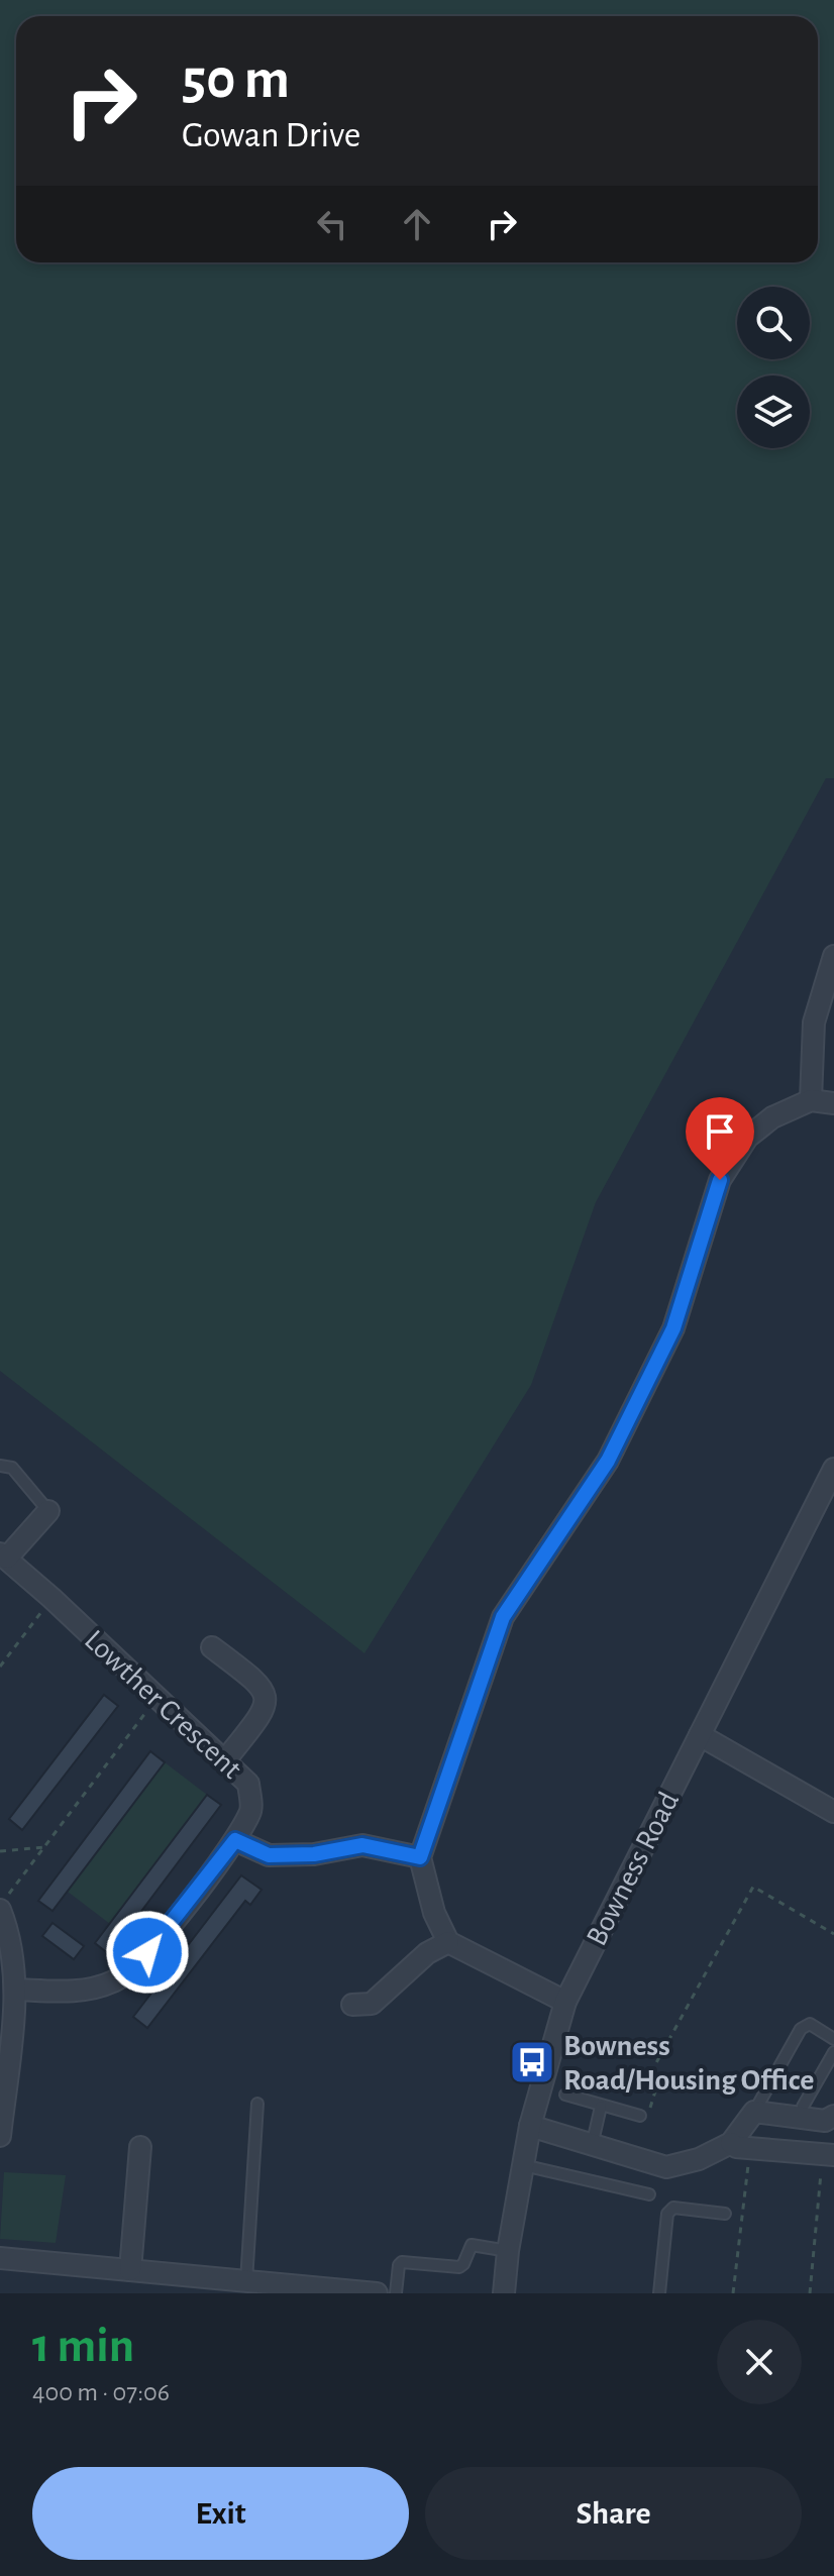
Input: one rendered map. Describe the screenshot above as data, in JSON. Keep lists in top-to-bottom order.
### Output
{
  "streets": {
    "street": ["Lowther Crescent", "Bowness Road"]
  },
  "places": {
    "bus stop": ["Bowness Road/Housing Office"]
  },
  "page": {
    "turn": ["50 m", "Gowan Drive"],
    "heading": ["1 min", "400 m · 07:06"],
    "buttons": ["Exit", "Share"]
  }
}
